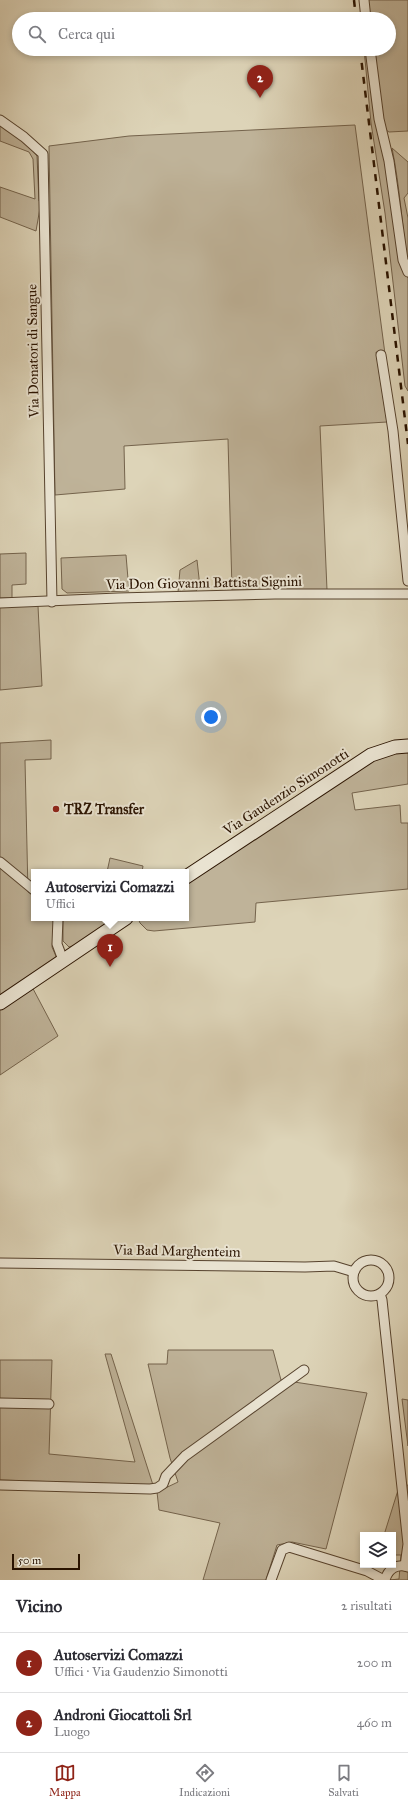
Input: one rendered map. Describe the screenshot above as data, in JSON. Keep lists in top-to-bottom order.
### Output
{
  "streets": {
    "street": [
      "Via Donatori di Sangue",
      "Via Don Giovanni Battista Signini",
      "Via Gaudenzio Simonotti",
      "Via Bad Marghenteim"
    ]
  },
  "crossings": [
    ["Via Donatori di Sangue", "Via Don Giovanni Battista Signini"]
  ],
  "places": ["TRZ Transfer"],
  "scale_bar": "50 m",
  "page": {
    "search": "Cerca qui",
    "pins": ["2", "1"],
    "popup": ["Autoservizi Comazzi", "Uffici"],
    "scale": "50 m",
    "heading": ["Vicino", "2 risultati"],
    "list": [
      {
        "mark": "1",
        "name": "Autoservizi Comazzi",
        "note": "Uffici · Via Gaudenzio Simonotti",
        "value": "200 m"
      },
      {
        "mark": "2",
        "name": "Androni Giocattoli Srl",
        "note": "Luogo",
        "value": "460 m"
      }
    ],
    "nav": ["Mappa", "Indicazioni", "Salvati"]
  }
}
